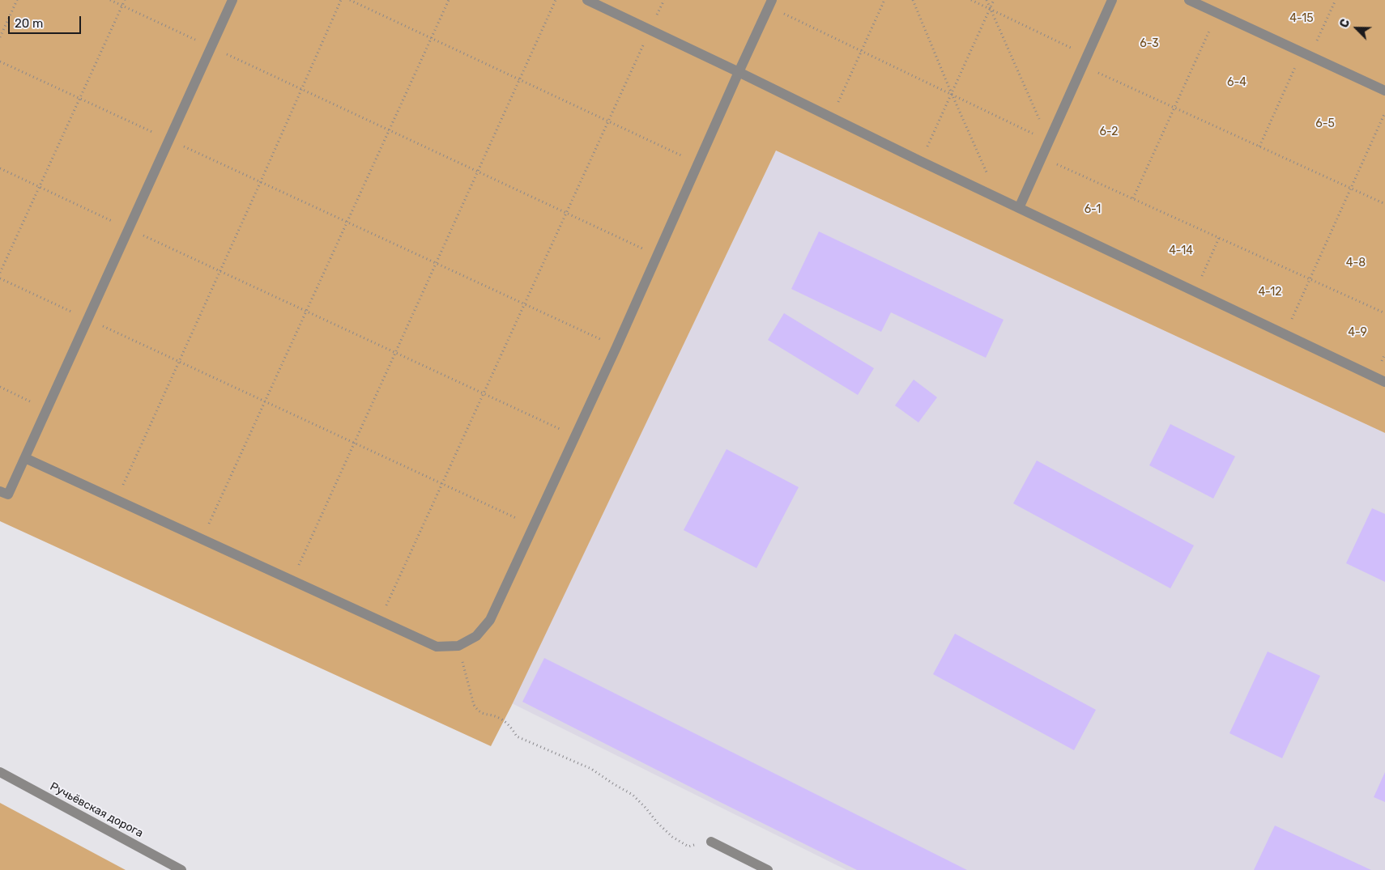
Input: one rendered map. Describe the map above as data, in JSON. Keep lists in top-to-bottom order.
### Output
{
  "streets": {
    "street": ["Ручьёвская дорога"]
  },
  "parks": [
    "4-15",
    "6-3",
    "6-4",
    "6-5",
    "6-2",
    "6-1",
    "4-14",
    "4-8",
    "4-12",
    "4-9"
  ],
  "scale_bar": "20 m",
  "north": "top left"
}
